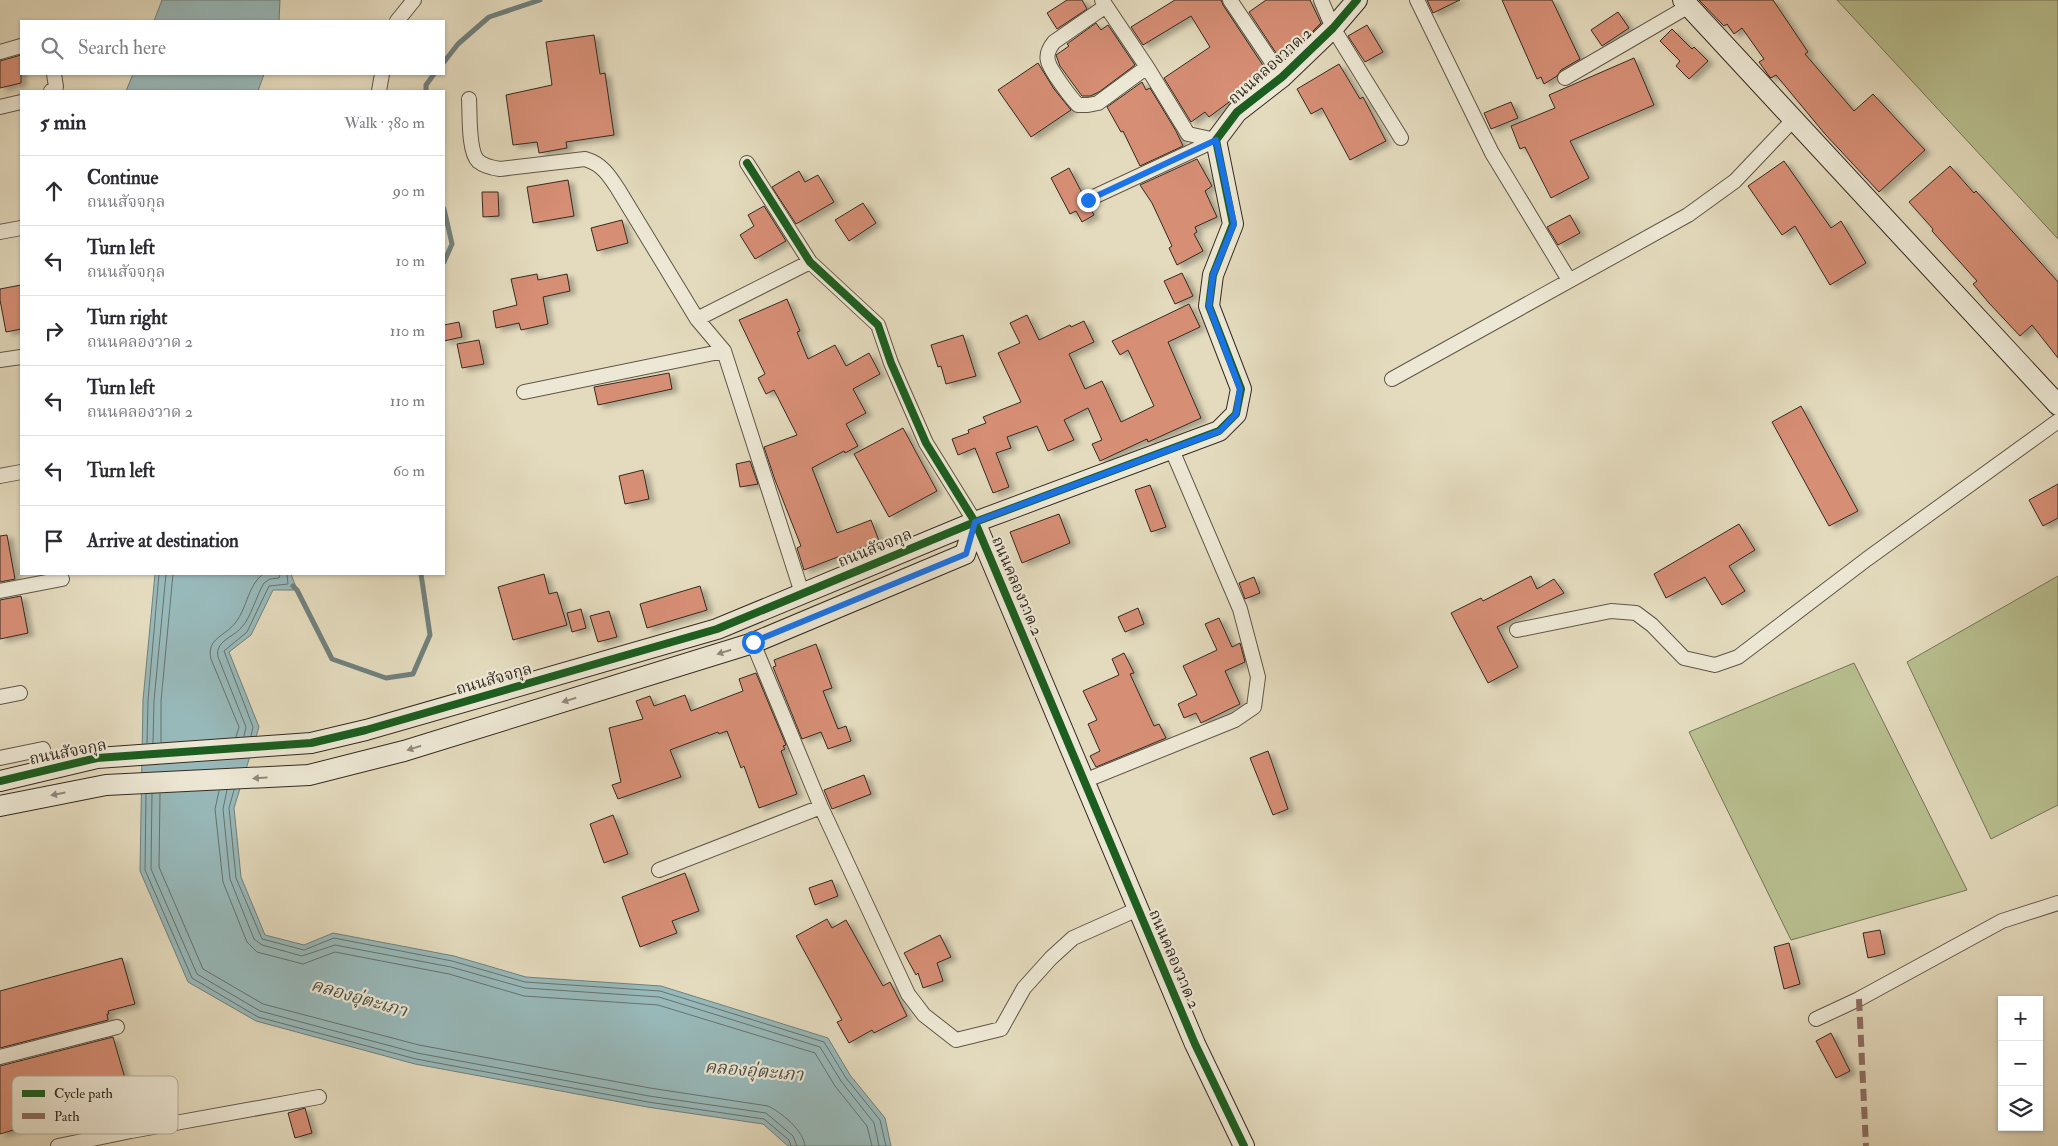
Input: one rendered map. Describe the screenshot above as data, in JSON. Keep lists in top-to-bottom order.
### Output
{
  "streets": {
    "street": ["ถนนคลองวาด 2", "ถนนสัจจกุล"]
  },
  "crossings": [
    ["ถนนคลองวาด 2", "ถนนสัจจกุล"]
  ],
  "water": ["คลองอุ่ตะเภา"],
  "legend": ["Cycle path", "Path"],
  "page": {
    "search": "Search here",
    "heading": ["5 min", "Walk · 380 m"],
    "list": [
      ["Continue", "ถนนสัจจกุล", "90 m"],
      ["Turn left", "ถนนสัจจกุล", "10 m"],
      ["Turn right", "ถนนคลองวาด 2", "110 m"],
      ["Turn left", "ถนนคลองวาด 2", "110 m"],
      ["Turn left", "60 m"],
      "Arrive at destination"
    ],
    "map_buttons": ["+", "−"]
  }
}
